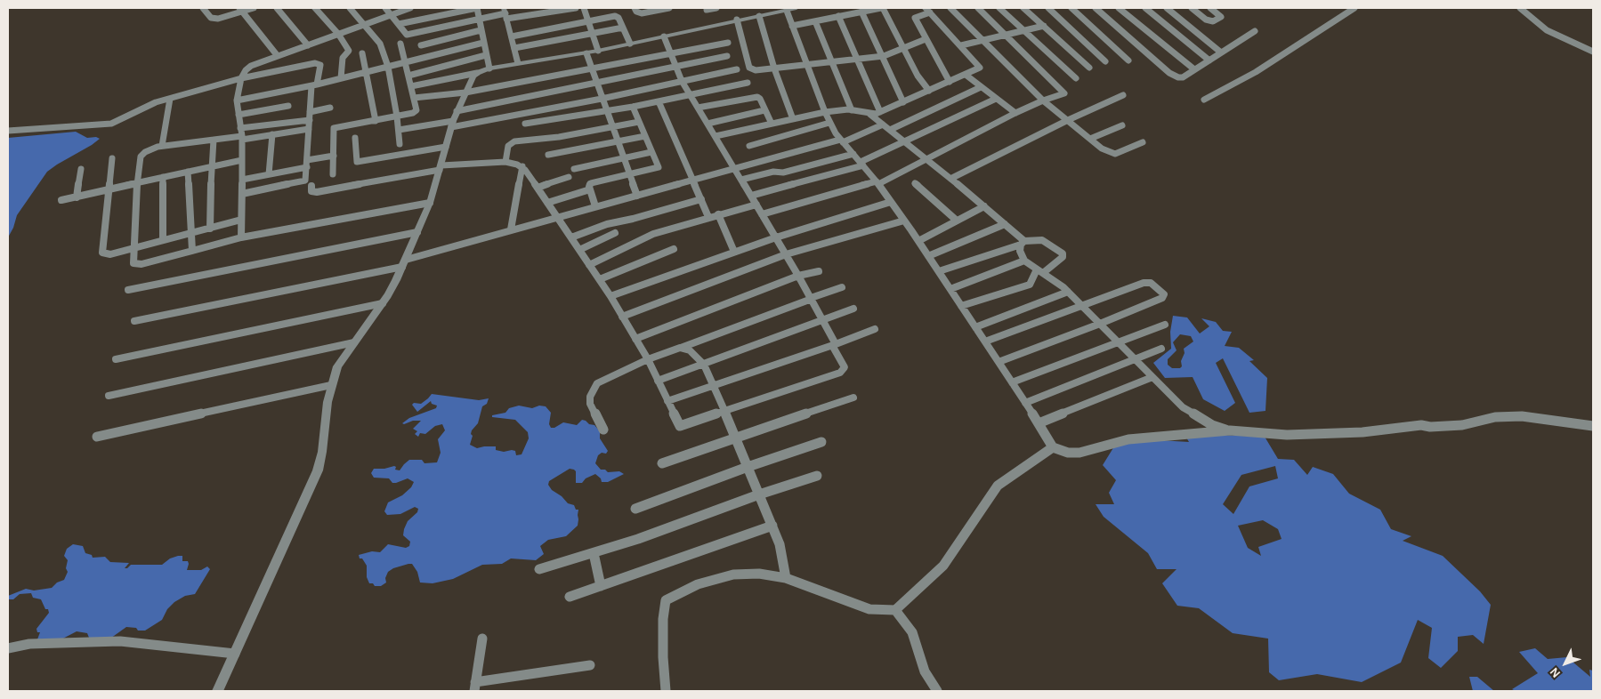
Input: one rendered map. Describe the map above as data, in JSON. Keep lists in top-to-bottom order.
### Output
{
  "north": "bottom left"
}
